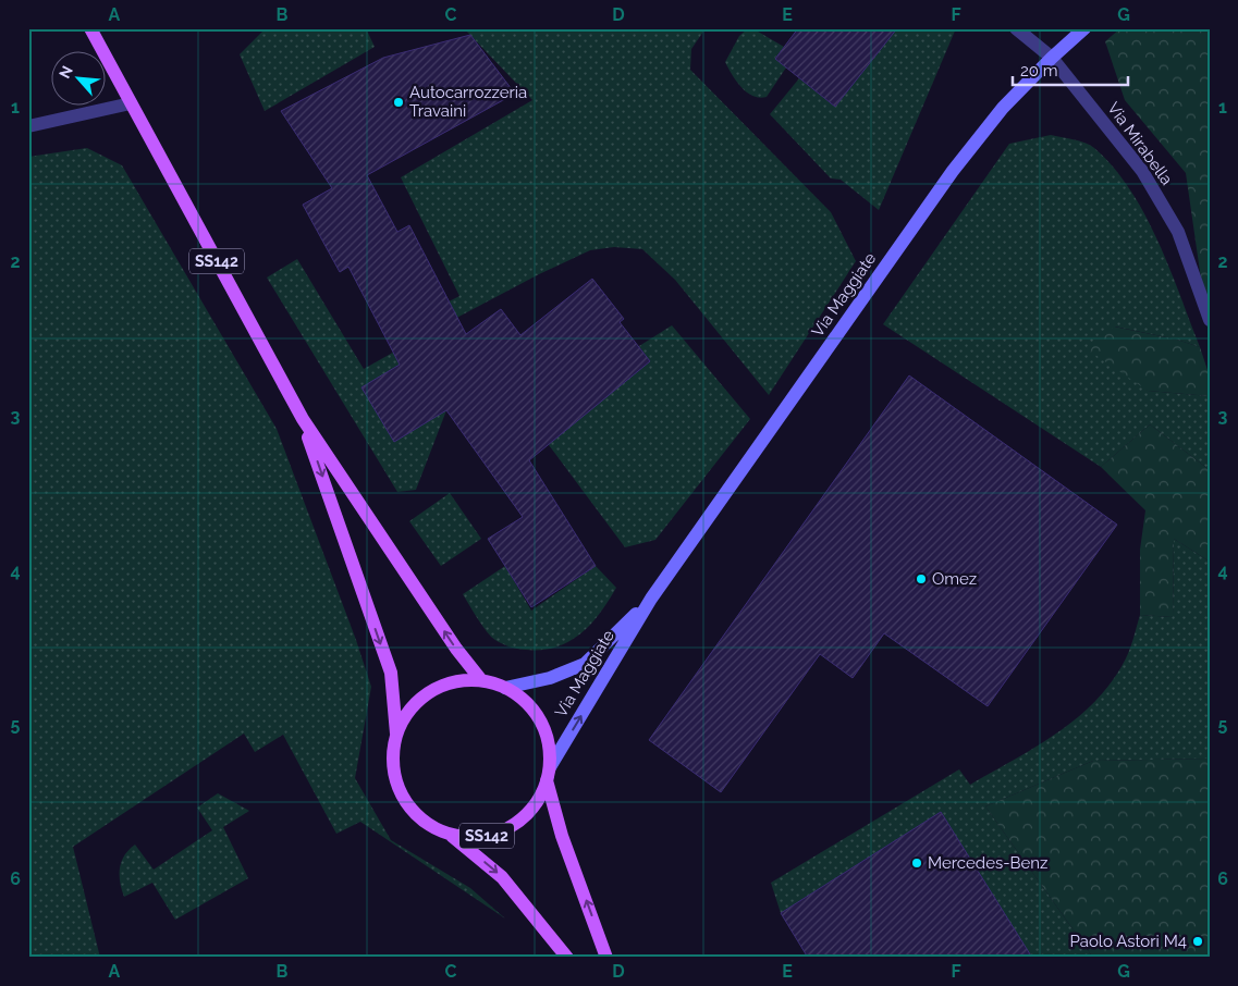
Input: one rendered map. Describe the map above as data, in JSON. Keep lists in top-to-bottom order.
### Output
{
  "streets": {
    "main road": ["SS142"],
    "street": ["Via Mirabella", "Via Maggiate"]
  },
  "crossings": [
    ["Via Mirabella", "Via Maggiate"],
    ["SS142", "Via Maggiate"]
  ],
  "places": [
    "Autocarrozzeria Travaini",
    "Omez",
    "Mercedes-Benz",
    "Paolo Astori M4"
  ],
  "scale_bar": "20 m",
  "north": "top left",
  "grid": {
    "columns": [
      "A",
      "B",
      "C",
      "D",
      "E",
      "F",
      "G"
    ],
    "rows": [
      "1",
      "2",
      "3",
      "4",
      "5",
      "6"
    ]
  }
}
